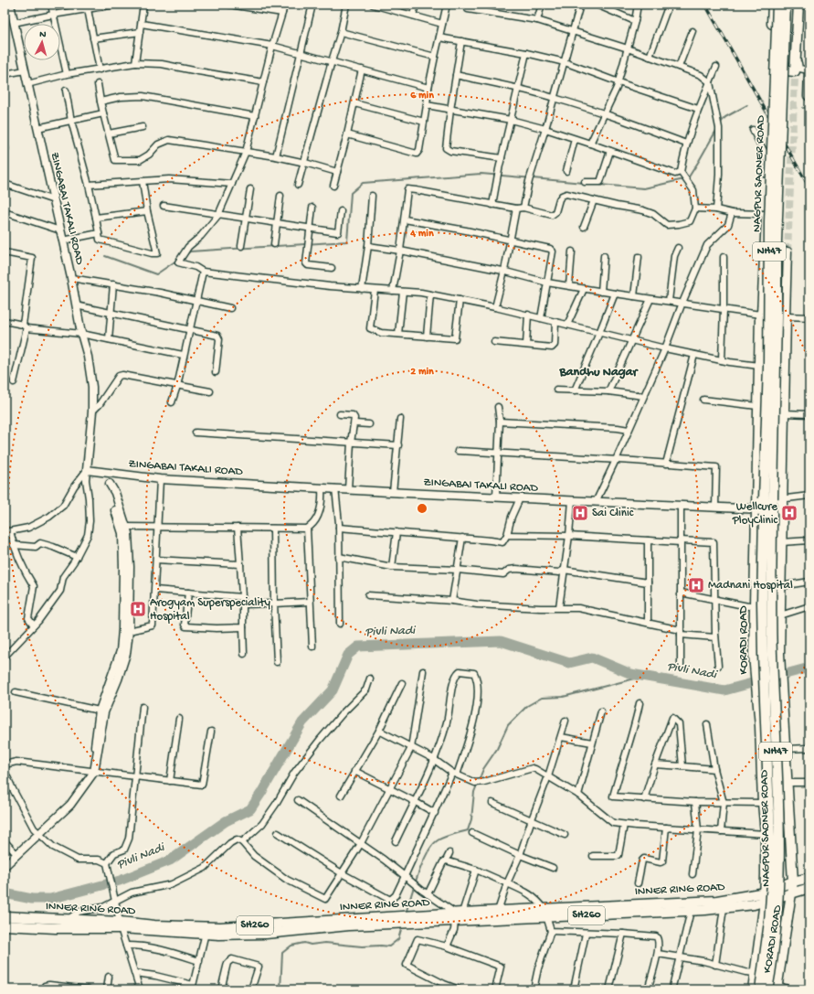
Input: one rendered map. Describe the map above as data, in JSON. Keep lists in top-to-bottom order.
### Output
{
  "streets": {
    "main road": [
      "NAGPUR SAONER ROAD",
      "NH47",
      "KORADI ROAD",
      "INNER RING ROAD",
      "SH260"
    ],
    "street": ["ZINGABAI TAKALI ROAD"]
  },
  "crossings": [
    ["NAGPUR SAONER ROAD", "ZINGABAI TAKALI ROAD"],
    ["NAGPUR SAONER ROAD", "KORADI ROAD"],
    ["ZINGABAI TAKALI ROAD", "KORADI ROAD"],
    ["KORADI ROAD", "INNER RING ROAD"],
    ["KORADI ROAD", "SH260"],
    ["INNER RING ROAD", "SH260"]
  ],
  "districts": ["Bandhu Nagar"],
  "water": ["Pivli Nadi"],
  "places": {
    "hospital": [
      "Sai Clinic",
      "Wellcure PloyClinic",
      "Madnani Hospital",
      "Arogyam Superspeciality Hospital"
    ]
  },
  "north": "top",
  "rings": ["6 min", "4 min", "2 min"]
}
